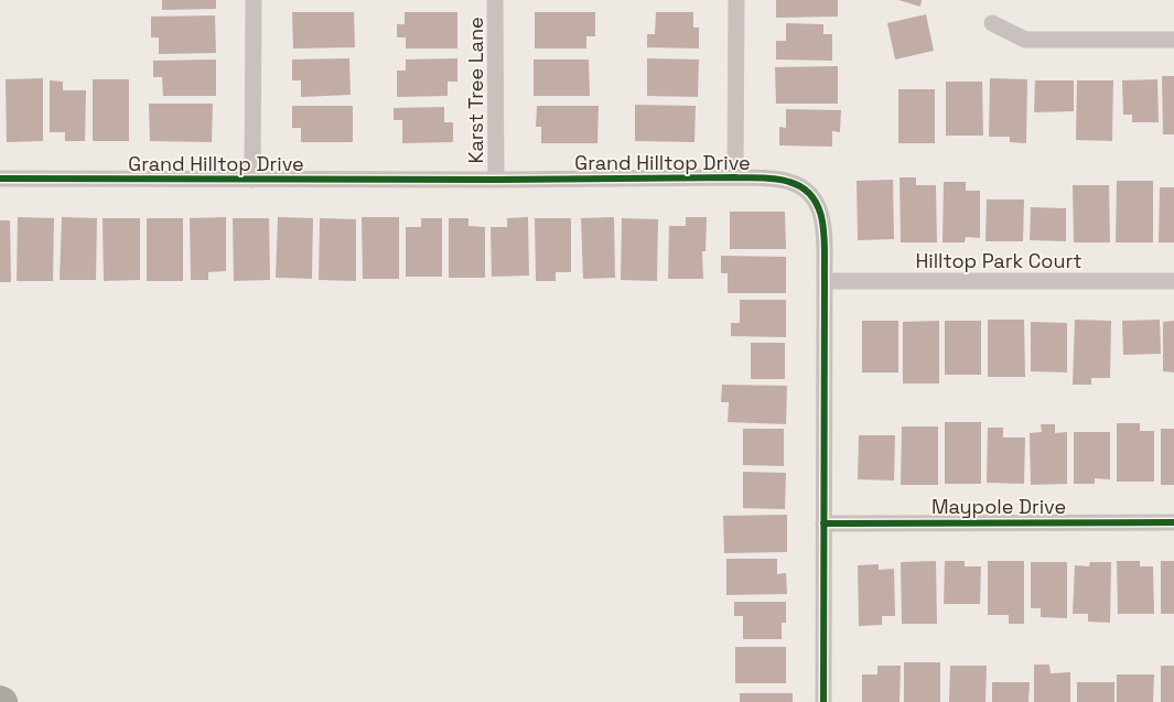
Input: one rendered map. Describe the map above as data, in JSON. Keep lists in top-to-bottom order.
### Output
{
  "streets": {
    "street": [
      "Karst Tree Lane",
      "Grand Hilltop Drive",
      "Hilltop Park Court",
      "Maypole Drive"
    ]
  },
  "crossings": [
    ["Karst Tree Lane", "Grand Hilltop Drive"],
    ["Grand Hilltop Drive", "Hilltop Park Court"],
    ["Grand Hilltop Drive", "Maypole Drive"]
  ]
}
